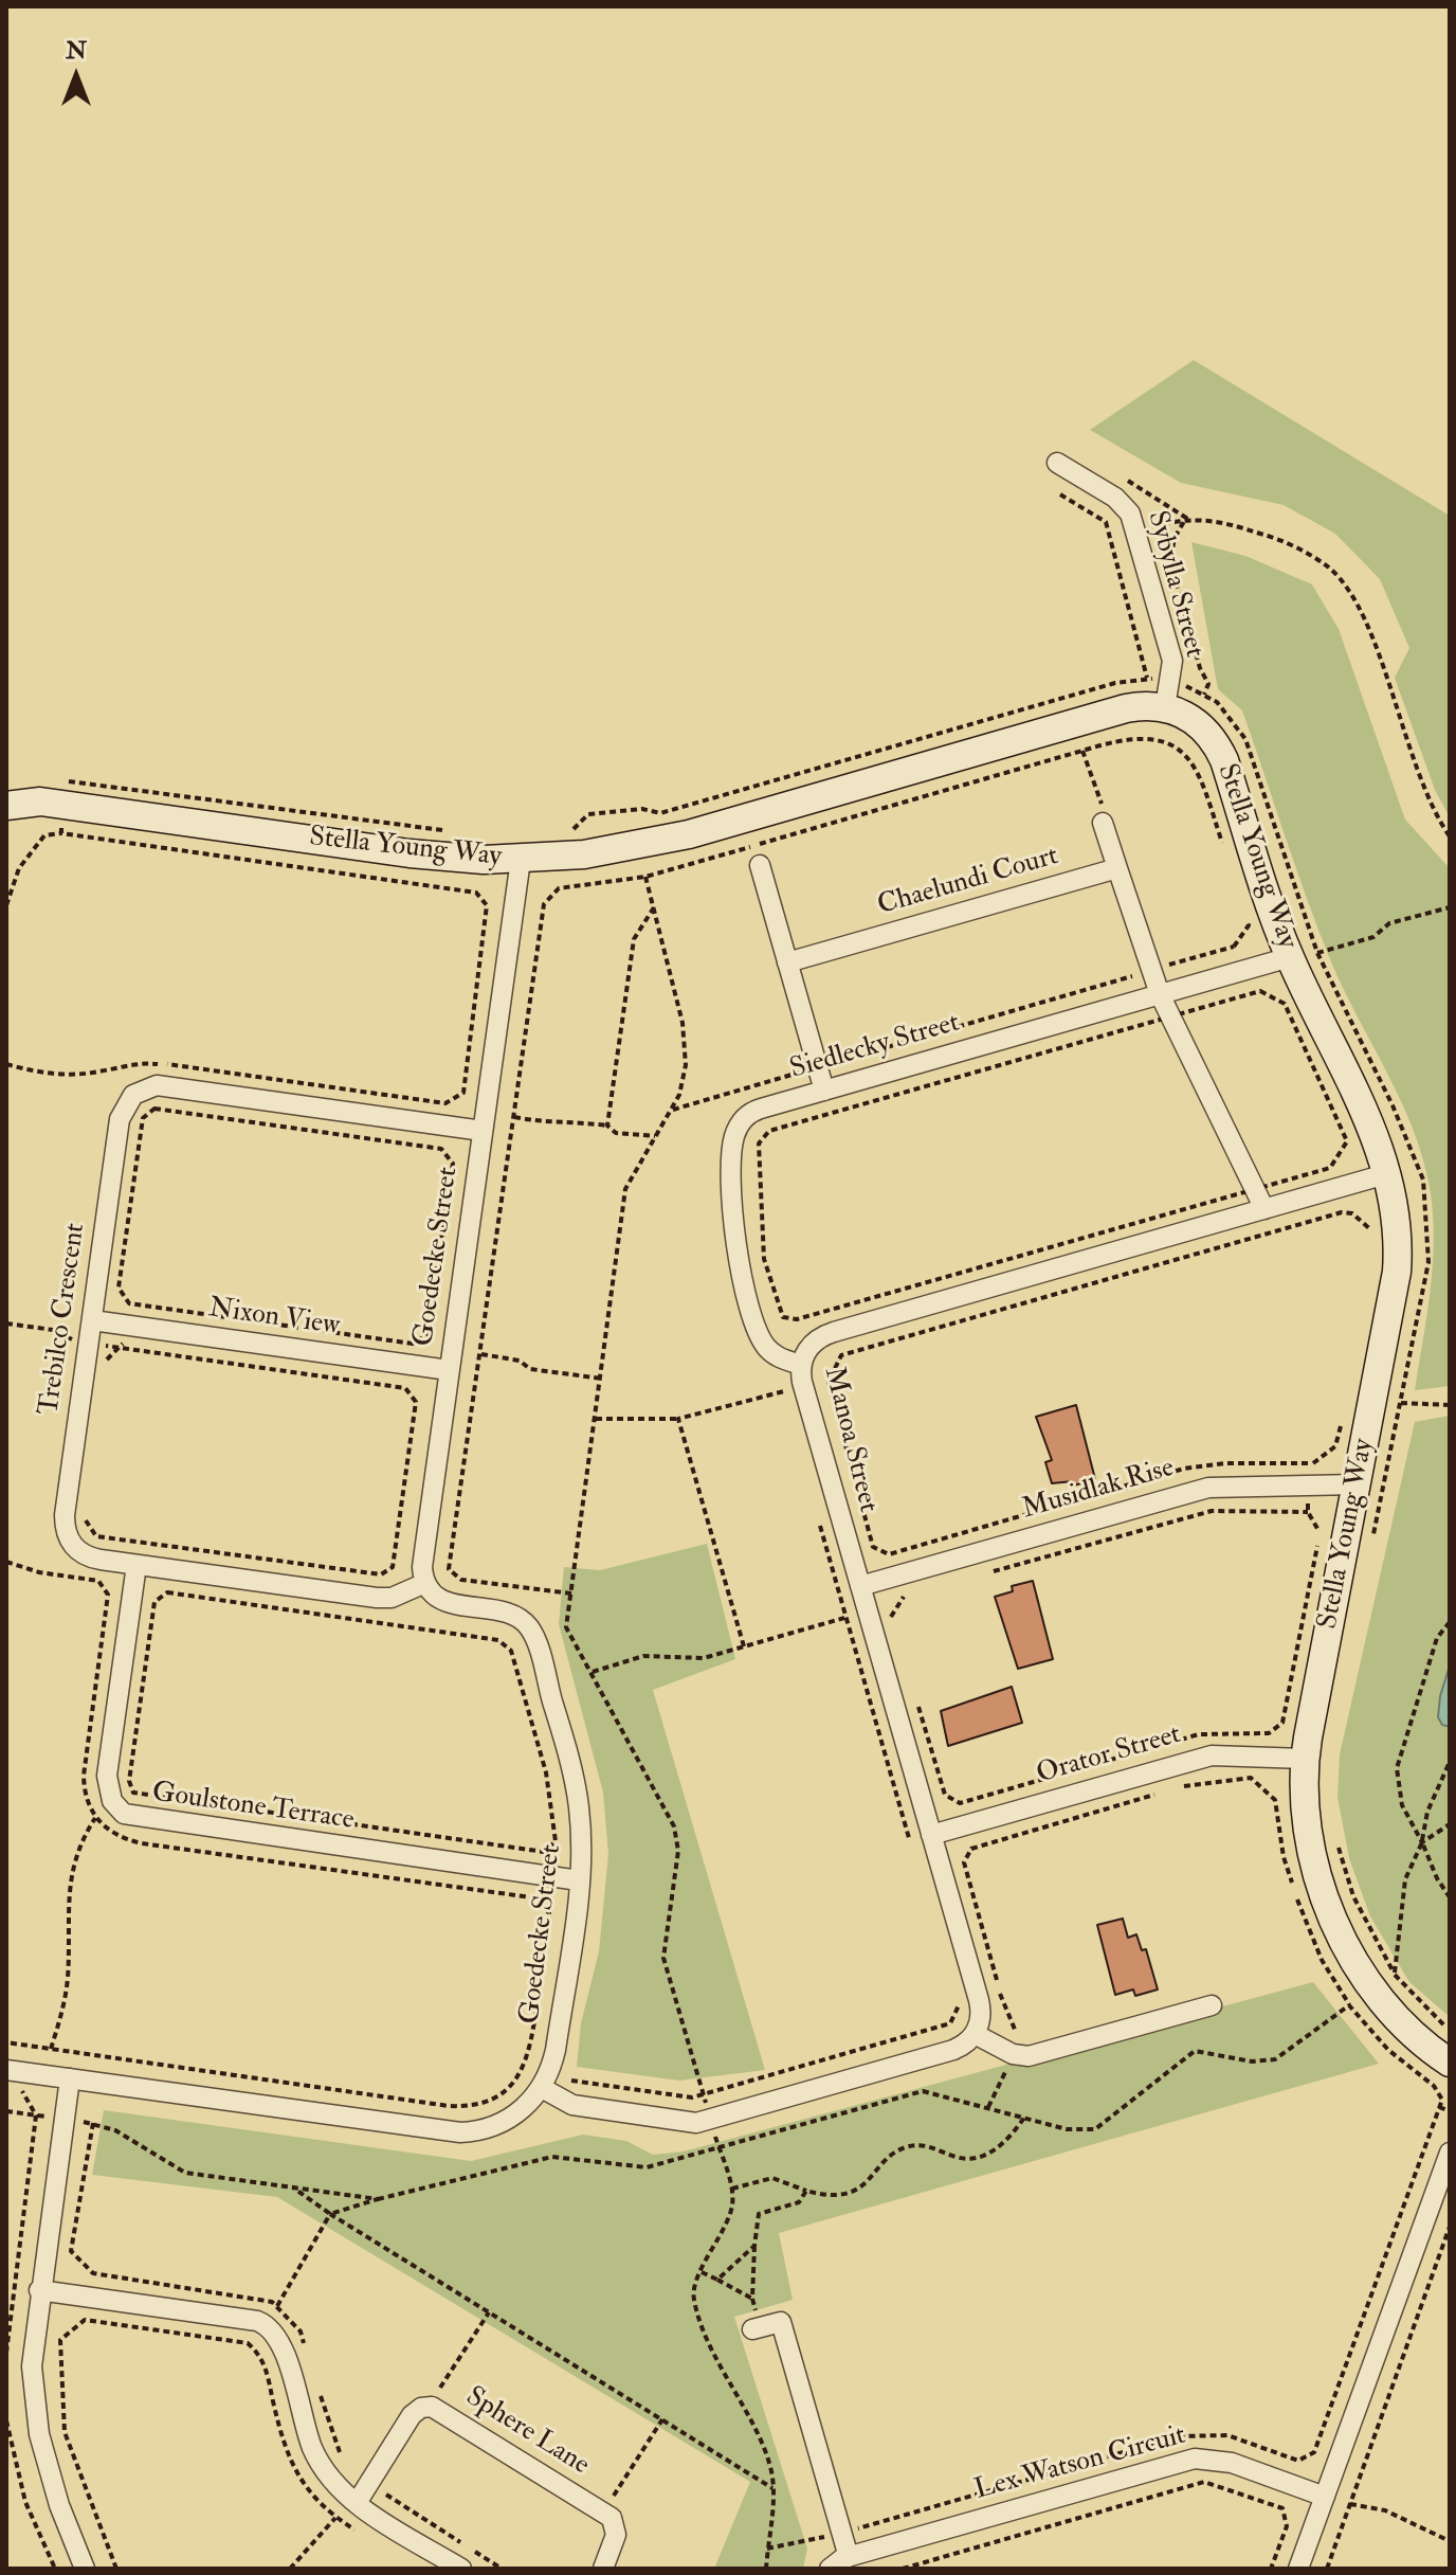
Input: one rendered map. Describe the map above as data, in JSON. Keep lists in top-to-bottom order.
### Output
{
  "streets": {
    "street": [
      "Sybylla Street",
      "Stella Young Way",
      "Chaelundi Court",
      "Siedlecky Street",
      "Goedecke Street",
      "Nixon View",
      "Trebilco Crescent",
      "Manoa Street",
      "Musidlak Rise",
      "Orator Street",
      "Goulstone Terrace",
      "Sphere Lane",
      "Lex Watson Circuit"
    ]
  },
  "crossings": [
    ["Sybylla Street", "Stella Young Way"],
    ["Stella Young Way", "Siedlecky Street"],
    ["Stella Young Way", "Goedecke Street"],
    ["Stella Young Way", "Manoa Street"],
    ["Stella Young Way", "Musidlak Rise"],
    ["Stella Young Way", "Orator Street"],
    ["Siedlecky Street", "Manoa Street"],
    ["Goedecke Street", "Nixon View"],
    ["Goedecke Street", "Trebilco Crescent"],
    ["Goedecke Street", "Goulstone Terrace"],
    ["Nixon View", "Trebilco Crescent"],
    ["Trebilco Crescent", "Goulstone Terrace"],
    ["Manoa Street", "Musidlak Rise"],
    ["Manoa Street", "Orator Street"]
  ],
  "north": "top"
}
